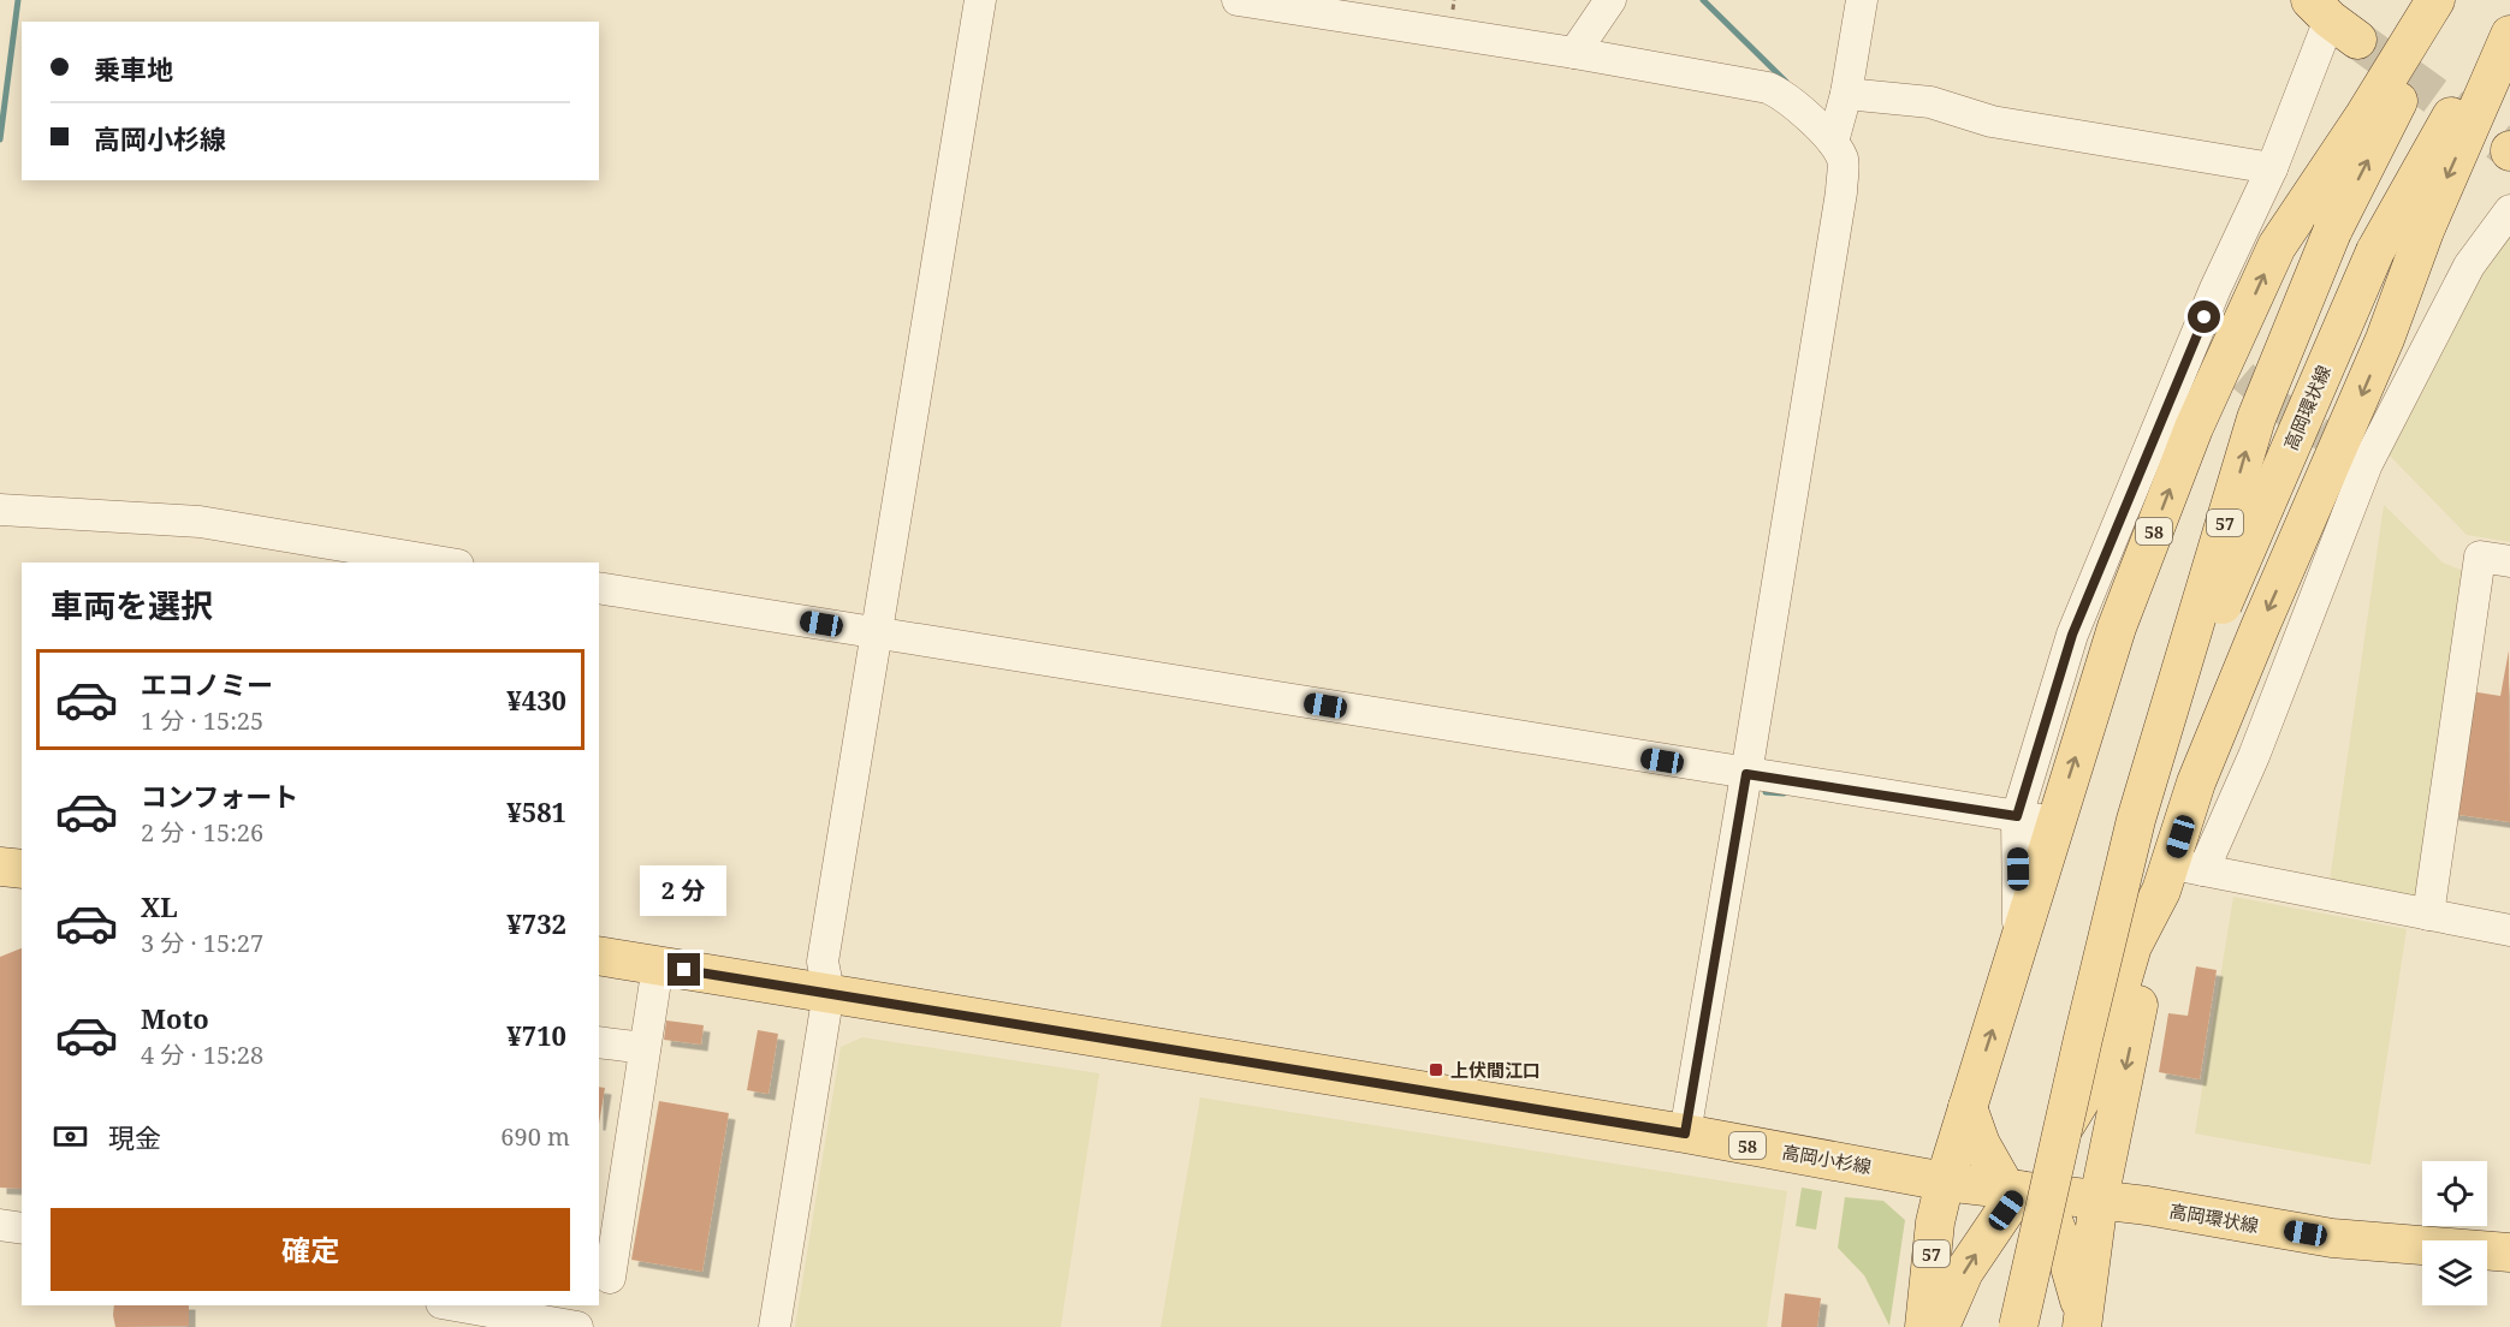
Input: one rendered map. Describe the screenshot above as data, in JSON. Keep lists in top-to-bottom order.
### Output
{
  "streets": {
    "main road": [
      "高岡環状線",
      "57",
      "58",
      "高岡小杉線"
    ]
  },
  "crossings": [
    ["高岡環状線", "57"],
    ["高岡環状線", "58"],
    ["高岡環状線", "高岡小杉線"],
    ["57", "58"],
    ["57", "高岡小杉線"],
    ["58", "高岡小杉線"]
  ],
  "places": {
    "transit": ["上伏間江口"]
  },
  "page": {
    "banner": ["乗車地", "高岡小杉線"],
    "heading": "車両を選択",
    "list": [
      {
        "name": "エコノミー",
        "note": "1 分 · 15:25",
        "value": "¥430"
      },
      {
        "name": "コンフォート",
        "note": "2 分 · 15:26",
        "value": "¥581"
      },
      {
        "name": "XL",
        "note": "3 分 · 15:27",
        "value": "¥732"
      },
      {
        "name": "Moto",
        "note": "4 分 · 15:28",
        "value": "¥710"
      }
    ],
    "bubble": "2 分",
    "pay": ["現金", "690 m"],
    "buttons": "確定"
  }
}
